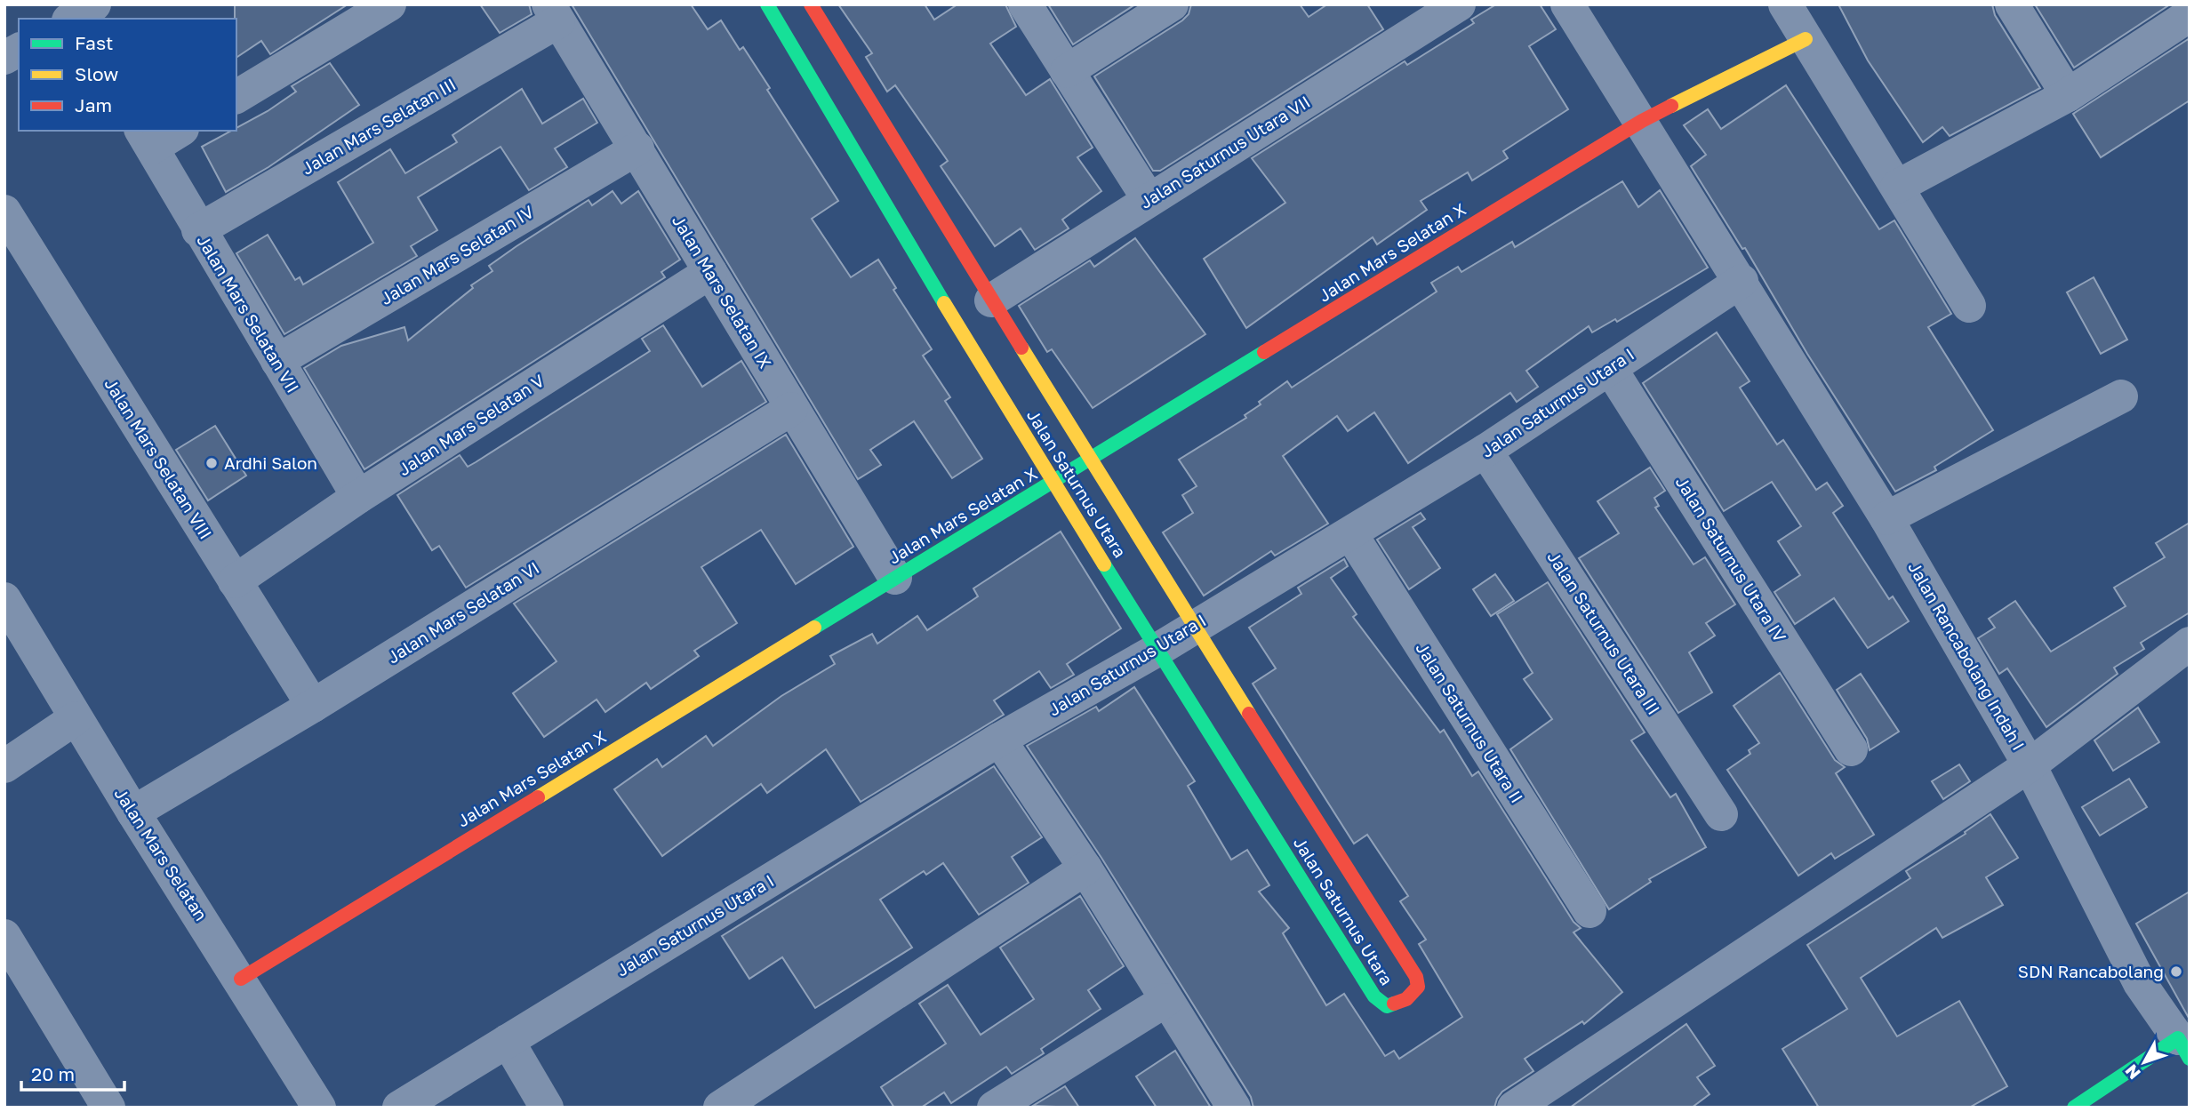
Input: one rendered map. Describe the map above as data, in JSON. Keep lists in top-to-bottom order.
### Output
{
  "streets": {
    "street": [
      "Jalan Mars Selatan III",
      "Jalan Saturnus Utara VII",
      "Jalan Mars Selatan X",
      "Jalan Mars Selatan IV",
      "Jalan Mars Selatan IX",
      "Jalan Mars Selatan VII",
      "Jalan Saturnus Utara I",
      "Jalan Mars Selatan V",
      "Jalan Mars Selatan VIII",
      "Jalan Saturnus Utara",
      "Jalan Saturnus Utara IV",
      "Jalan Mars Selatan VI",
      "Jalan Saturnus Utara III",
      "Jalan Rancabolang Indah I",
      "Jalan Saturnus Utara II",
      "Jalan Mars Selatan"
    ]
  },
  "crossings": [
    ["Jalan Mars Selatan III", "Jalan Mars Selatan IX"],
    ["Jalan Mars Selatan III", "Jalan Mars Selatan VII"],
    ["Jalan Saturnus Utara VII", "Jalan Saturnus Utara"],
    ["Jalan Mars Selatan X", "Jalan Mars Selatan IX"],
    ["Jalan Mars Selatan X", "Jalan Saturnus Utara"],
    ["Jalan Mars Selatan X", "Jalan Rancabolang Indah I"],
    ["Jalan Mars Selatan X", "Jalan Mars Selatan"],
    ["Jalan Mars Selatan IV", "Jalan Mars Selatan IX"],
    ["Jalan Mars Selatan IV", "Jalan Mars Selatan VII"],
    ["Jalan Mars Selatan IX", "Jalan Mars Selatan V"],
    ["Jalan Mars Selatan IX", "Jalan Mars Selatan VI"],
    ["Jalan Mars Selatan VII", "Jalan Mars Selatan V"],
    ["Jalan Saturnus Utara I", "Jalan Saturnus Utara"],
    ["Jalan Saturnus Utara I", "Jalan Saturnus Utara IV"],
    ["Jalan Saturnus Utara I", "Jalan Saturnus Utara III"],
    ["Jalan Saturnus Utara I", "Jalan Rancabolang Indah I"],
    ["Jalan Saturnus Utara I", "Jalan Saturnus Utara II"],
    ["Jalan Mars Selatan V", "Jalan Mars Selatan VIII"],
    ["Jalan Mars Selatan VIII", "Jalan Mars Selatan VI"],
    ["Jalan Mars Selatan VI", "Jalan Mars Selatan"]
  ],
  "places": ["Ardhi Salon", "SDN Rancabolang"],
  "legend": ["Fast", "Slow", "Jam"],
  "scale_bar": "20 m",
  "north": "bottom left"
}
